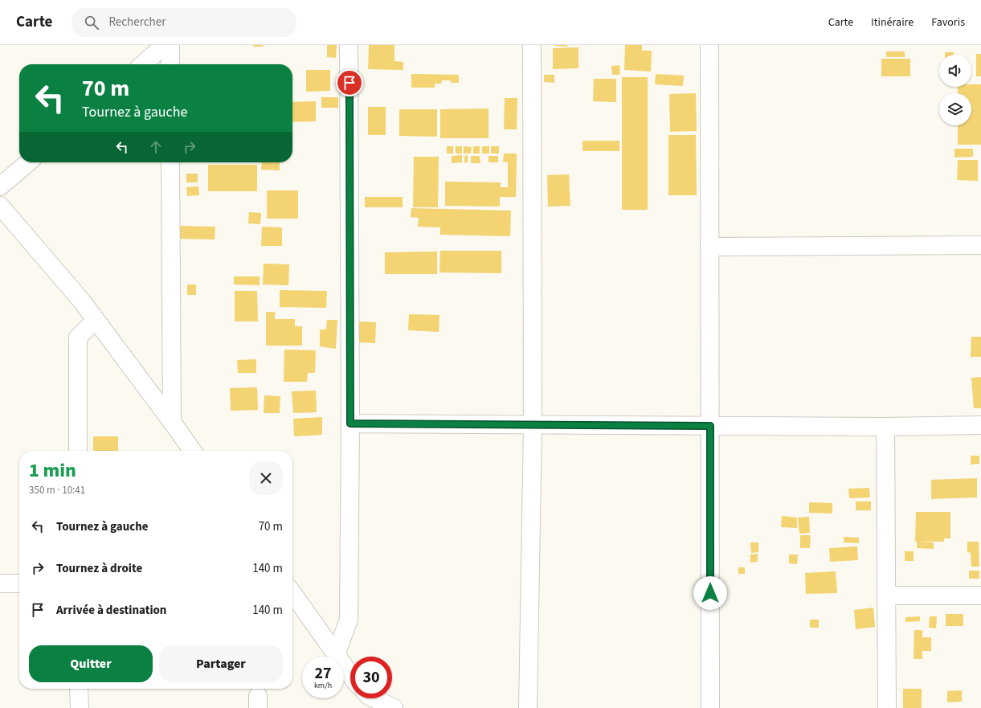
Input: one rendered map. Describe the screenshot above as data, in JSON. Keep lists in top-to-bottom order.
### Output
{
  "page": {
    "header": "Carte",
    "search": "Rechercher",
    "nav": ["Carte", "Itinéraire", "Favoris"],
    "turn": ["70 m", "Tournez à gauche"],
    "heading": ["1 min", "350 m · 10:41"],
    "list": [
      {
        "name": "Tournez à gauche",
        "value": "70 m"
      },
      {
        "name": "Tournez à droite",
        "value": "140 m"
      },
      {
        "name": "Arrivée à destination",
        "value": "140 m"
      }
    ],
    "buttons": ["Quitter", "Partager"],
    "speed": "27 km/h",
    "limit": "30"
  }
}
